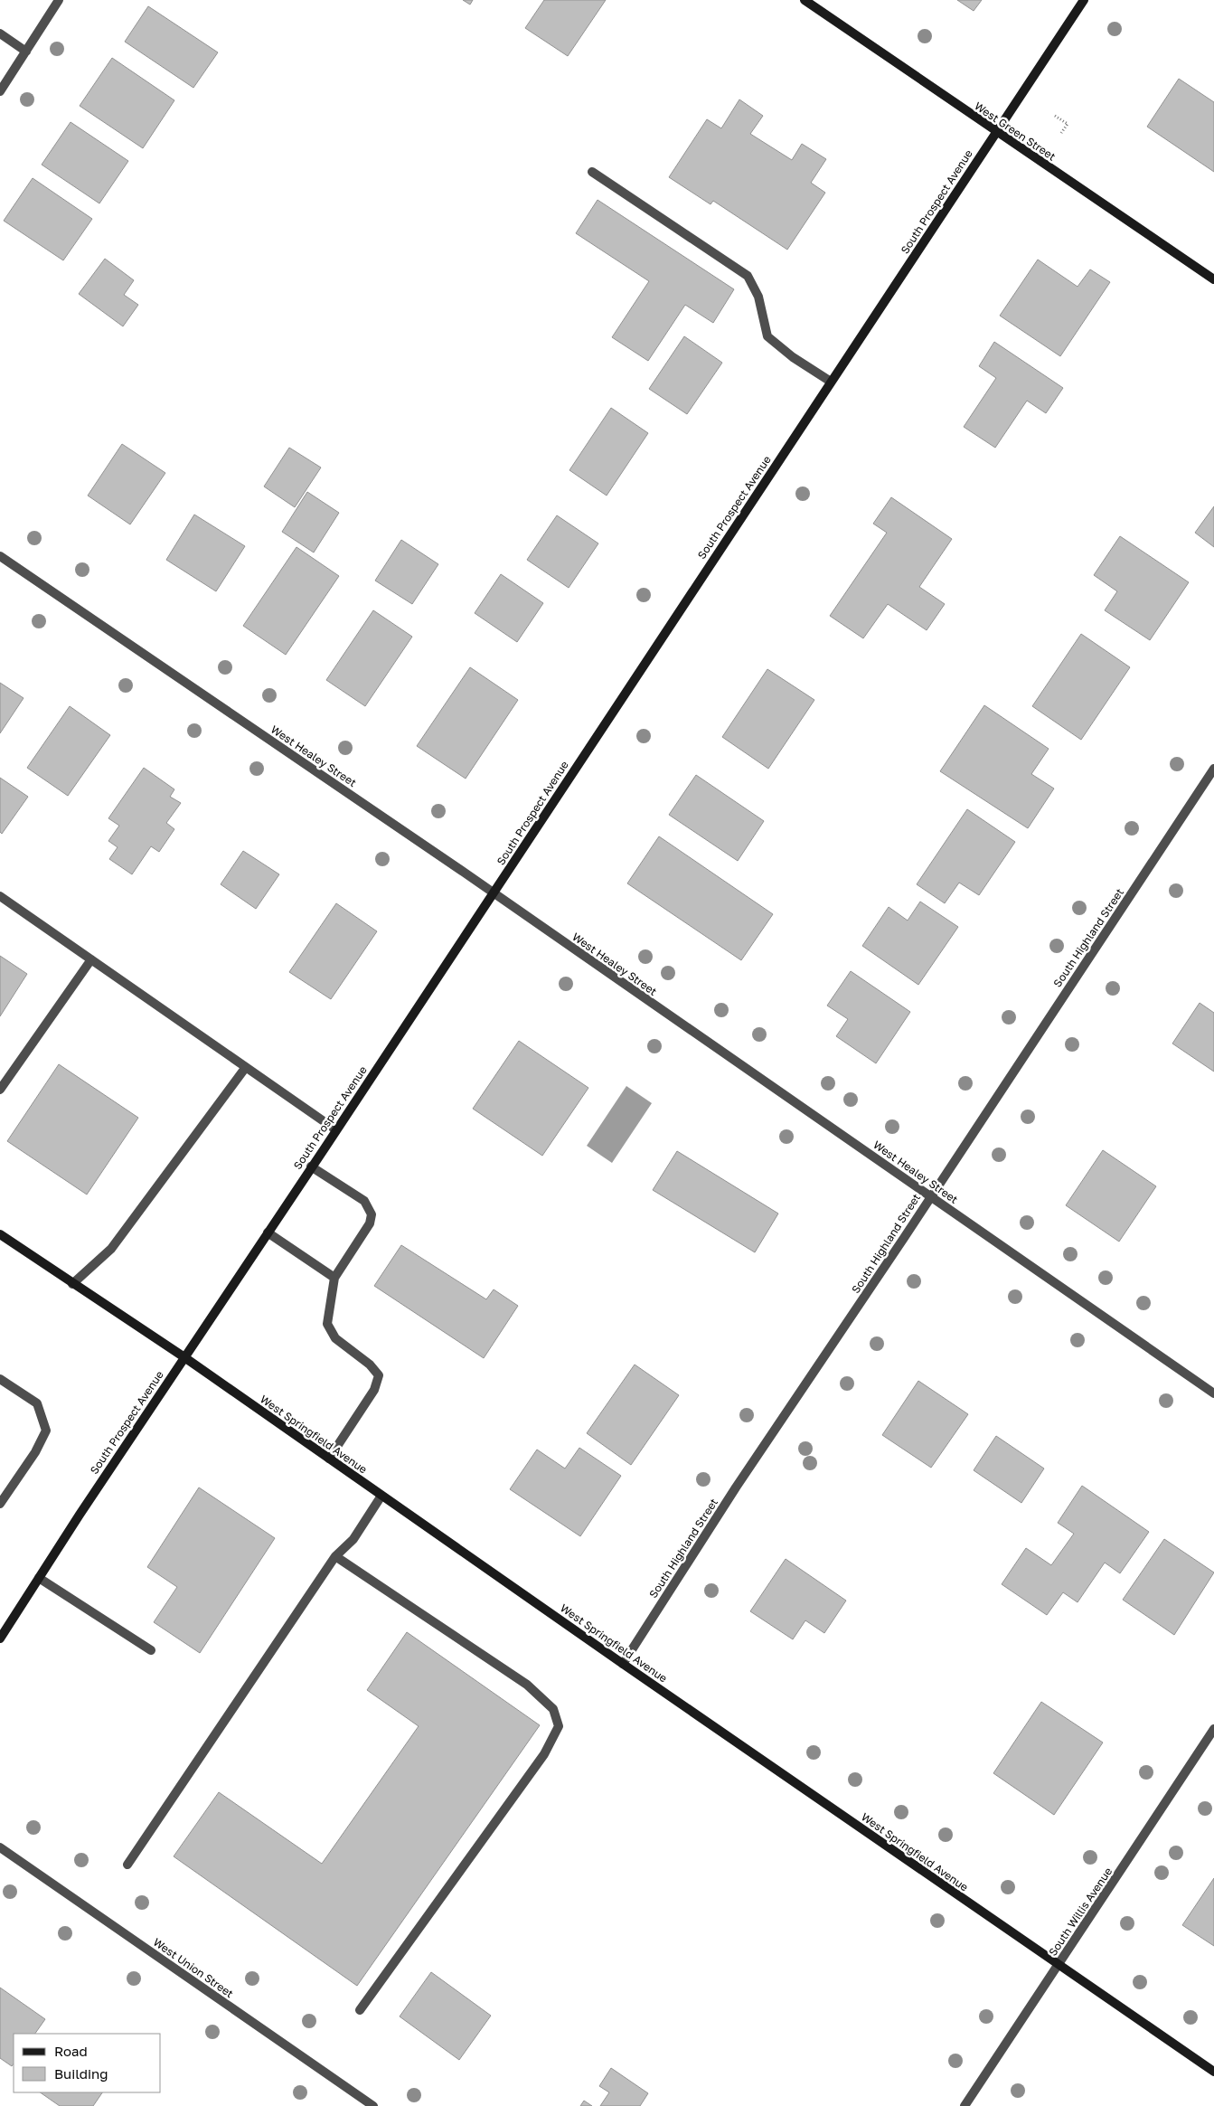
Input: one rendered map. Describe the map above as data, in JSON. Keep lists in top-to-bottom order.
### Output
{
  "streets": {
    "main road": ["West Green Street", "South Prospect Avenue", "West Springfield Avenue"],
    "street": [
      "West Healey Street",
      "South Highland Street",
      "South Willis Avenue",
      "West Union Street"
    ]
  },
  "crossings": [
    ["West Green Street", "South Prospect Avenue"],
    ["South Prospect Avenue", "West Healey Street"],
    ["South Prospect Avenue", "West Springfield Avenue"],
    ["West Healey Street", "South Highland Street"],
    ["South Highland Street", "West Springfield Avenue"],
    ["West Springfield Avenue", "South Willis Avenue"]
  ],
  "legend": ["Road", "Building"]
}
